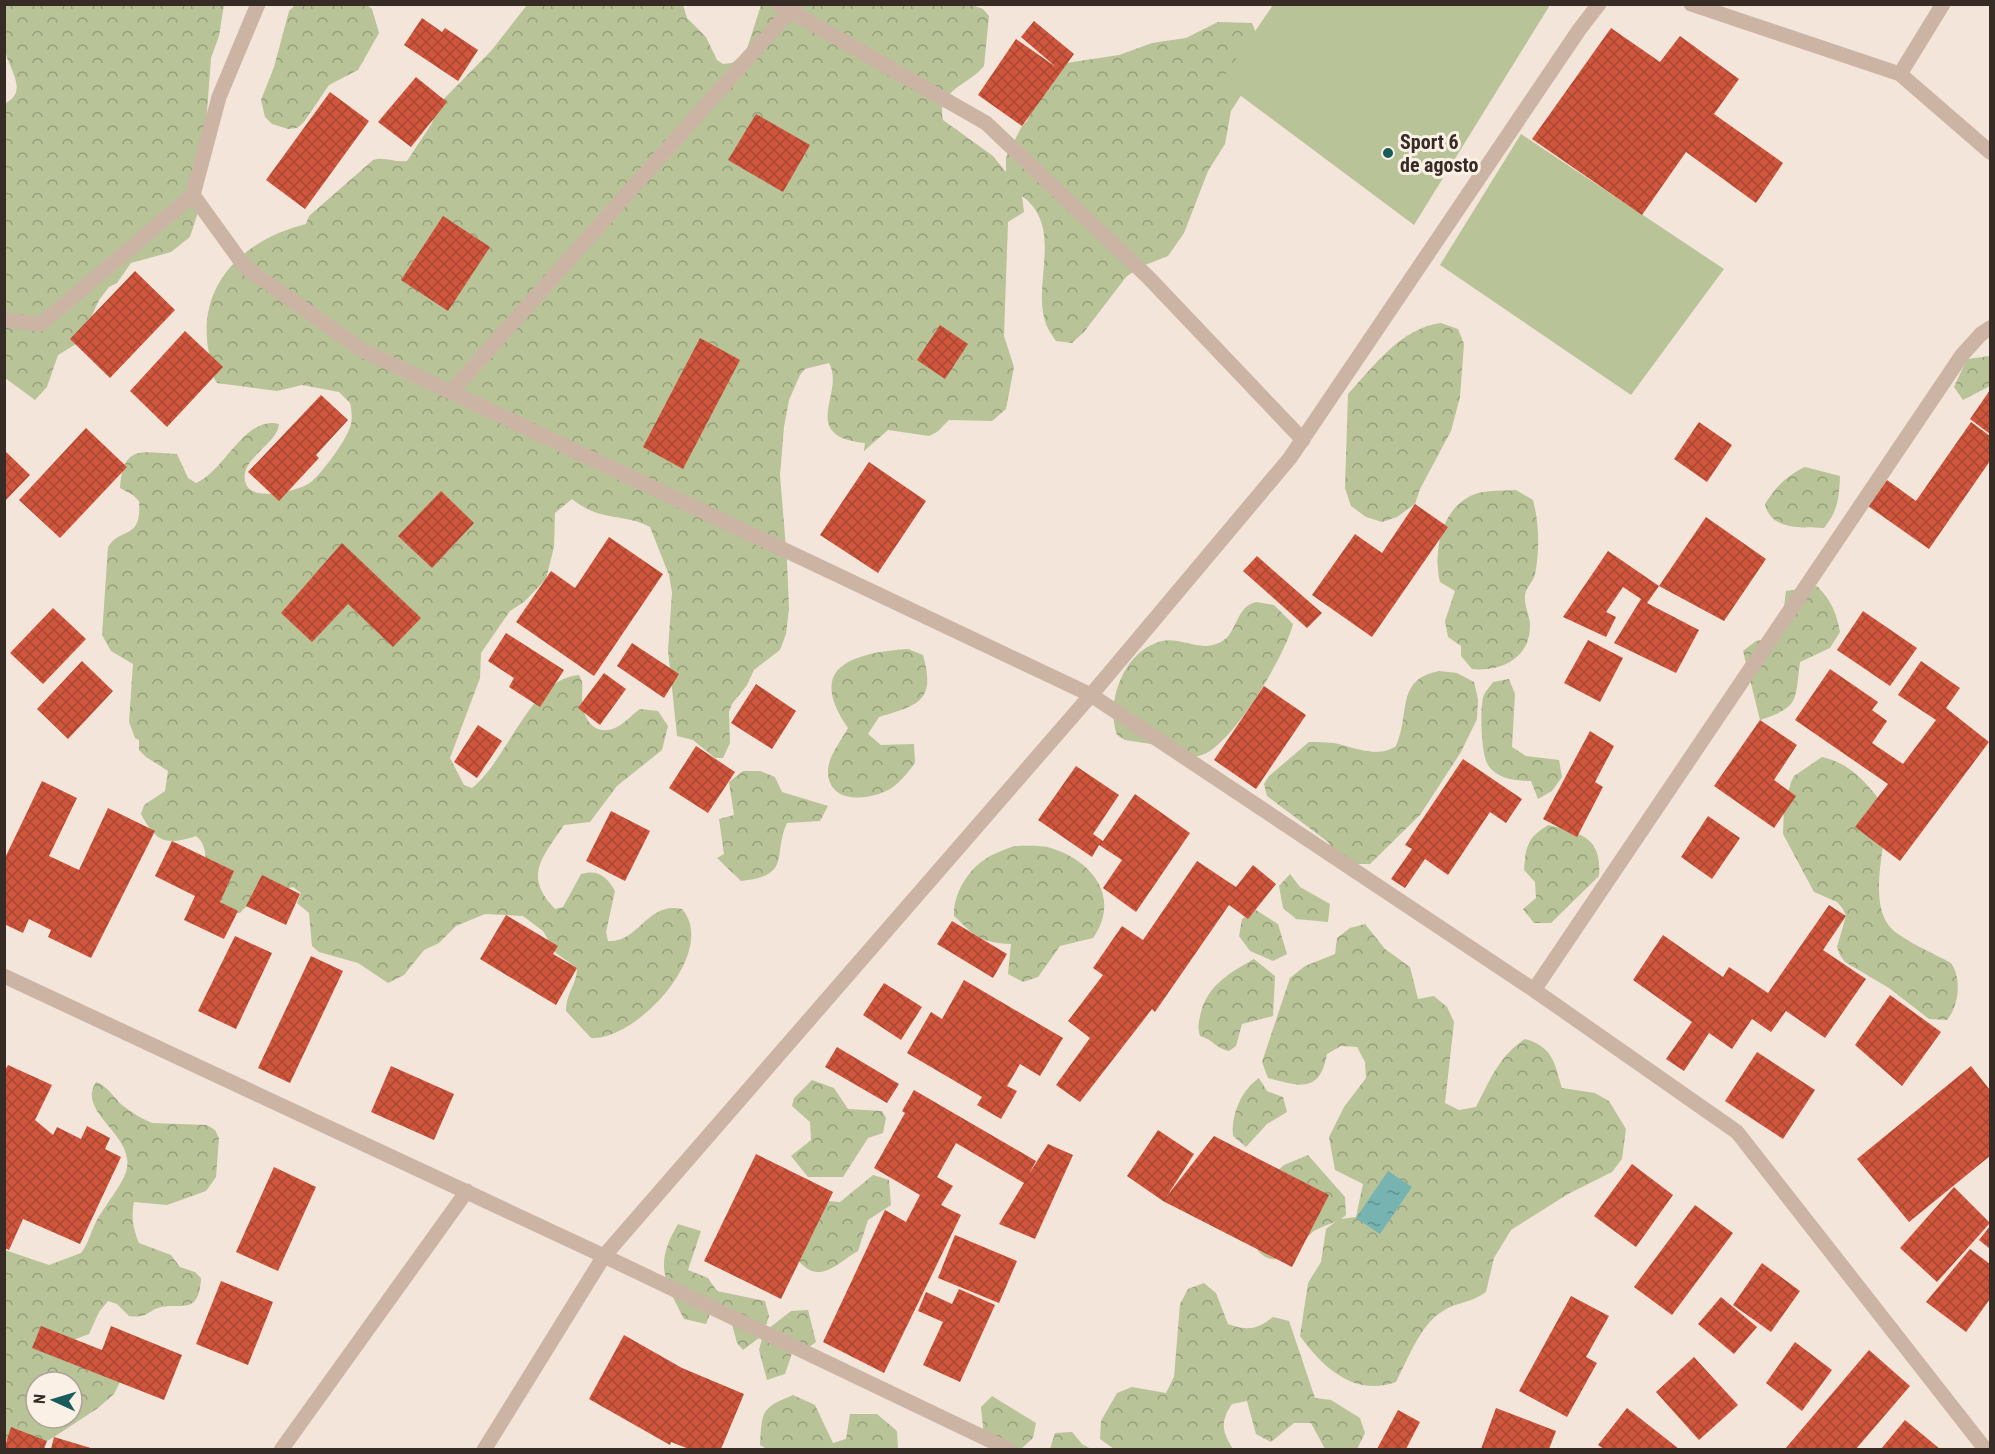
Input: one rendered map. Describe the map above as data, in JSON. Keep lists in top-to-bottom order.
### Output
{
  "places": ["Sport 6 de agosto"],
  "north": "left"
}
